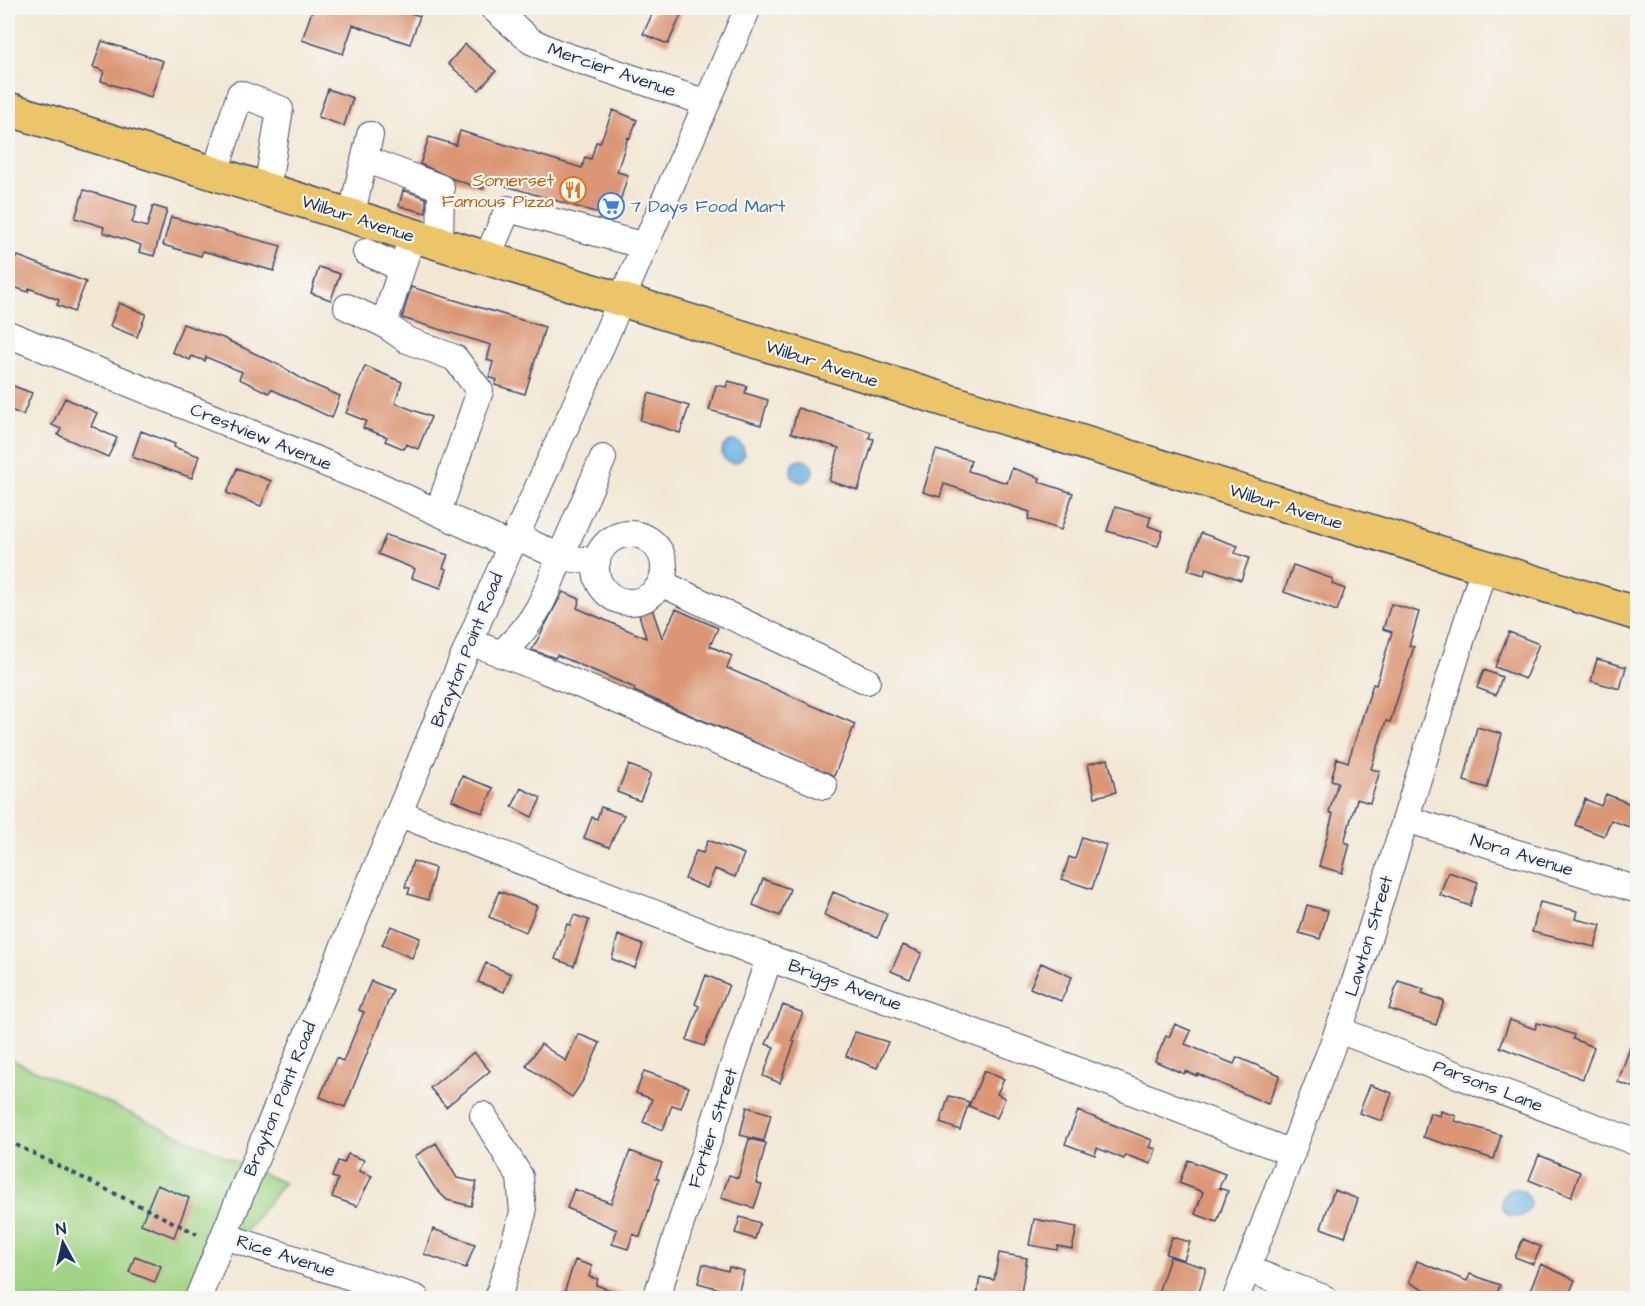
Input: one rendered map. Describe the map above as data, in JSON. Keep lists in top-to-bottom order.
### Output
{
  "streets": {
    "main road": ["Wilbur Avenue"],
    "street": [
      "Mercier Avenue",
      "Crestview Avenue",
      "Brayton Point Road",
      "Nora Avenue",
      "Lawton Street",
      "Briggs Avenue",
      "Parsons Lane",
      "Fortier Street",
      "Rice Avenue"
    ]
  },
  "crossings": [
    ["Mercier Avenue", "Brayton Point Road"],
    ["Wilbur Avenue", "Brayton Point Road"],
    ["Wilbur Avenue", "Lawton Street"],
    ["Crestview Avenue", "Brayton Point Road"],
    ["Brayton Point Road", "Briggs Avenue"],
    ["Brayton Point Road", "Rice Avenue"],
    ["Nora Avenue", "Lawton Street"],
    ["Lawton Street", "Briggs Avenue"],
    ["Lawton Street", "Parsons Lane"],
    ["Briggs Avenue", "Fortier Street"]
  ],
  "places": {
    "restaurant": ["Somerset Famous Pizza"],
    "supermarket": ["7 Days Food Mart"]
  },
  "north": "top"
}
